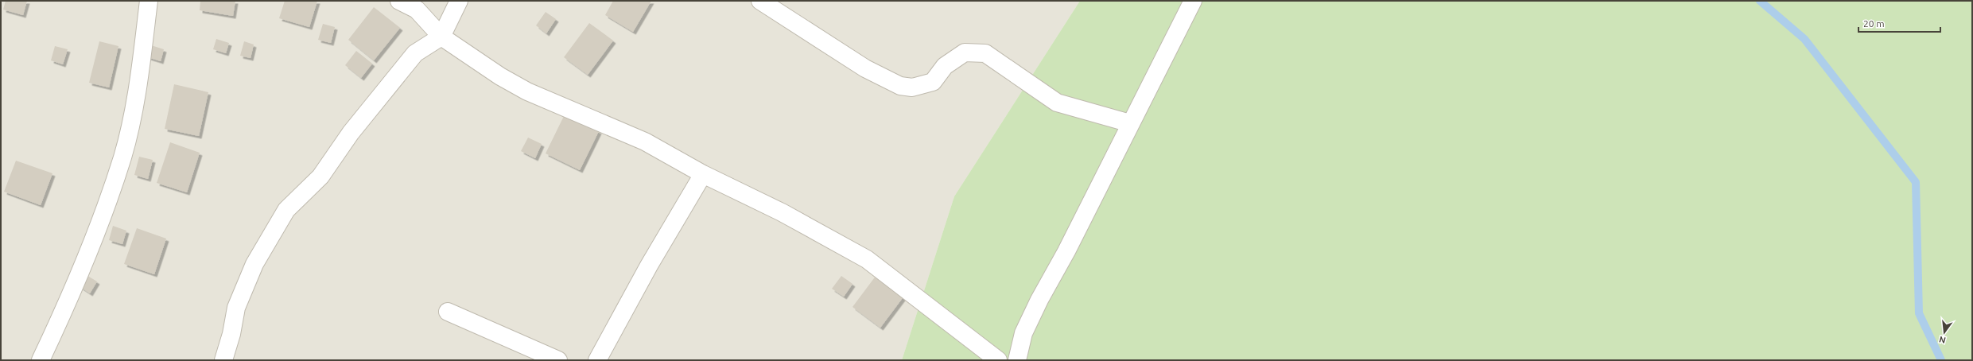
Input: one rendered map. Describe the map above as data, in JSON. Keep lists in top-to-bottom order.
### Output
{
  "scale_bar": "20 m",
  "north": "bottom"
}
